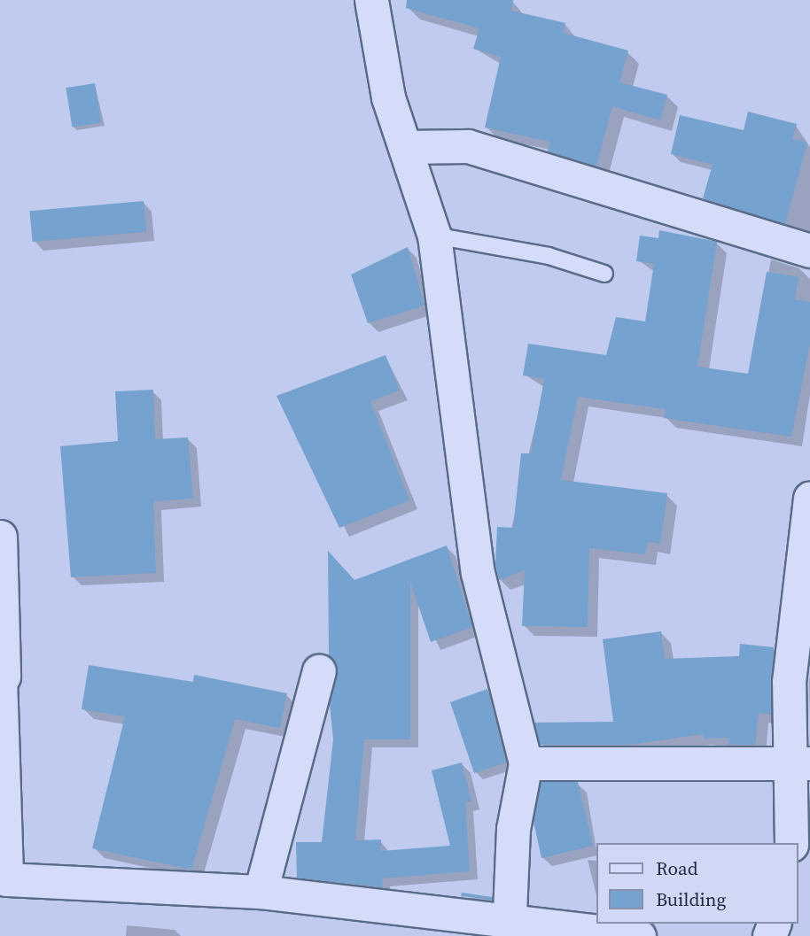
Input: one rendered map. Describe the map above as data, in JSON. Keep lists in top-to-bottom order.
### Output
{
  "legend": ["Road", "Building"]
}
